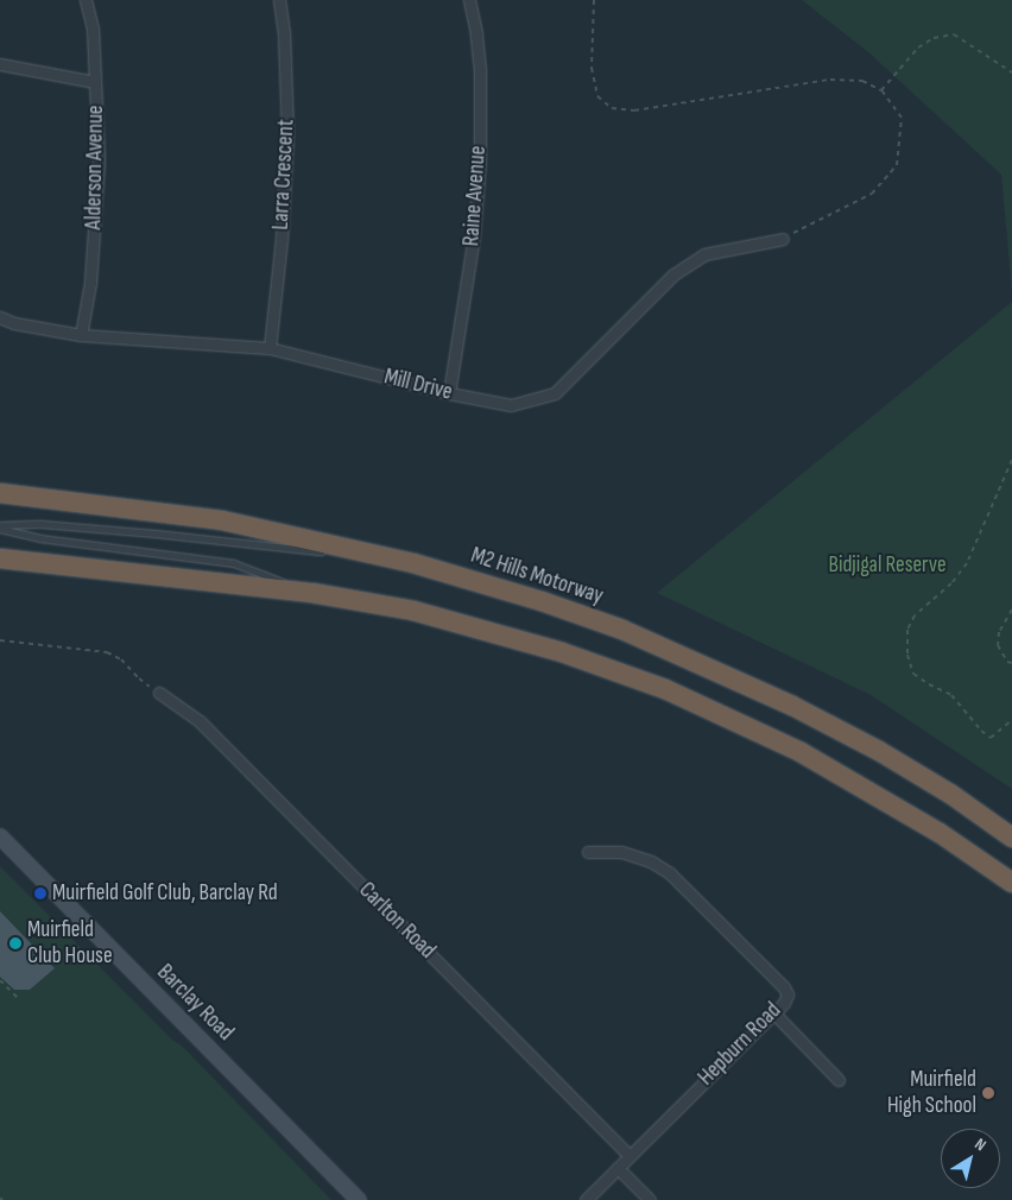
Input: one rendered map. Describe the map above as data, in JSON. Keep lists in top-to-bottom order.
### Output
{
  "streets": {
    "highway": ["M2 Hills Motorway"],
    "main road": ["Barclay Road"],
    "street": [
      "Alderson Avenue",
      "Larra Crescent",
      "Raine Avenue",
      "Mill Drive",
      "Carlton Road",
      "Hepburn Road"
    ]
  },
  "crossings": [
    ["Alderson Avenue", "Mill Drive"],
    ["Larra Crescent", "Mill Drive"],
    ["Raine Avenue", "Mill Drive"],
    ["Carlton Road", "Hepburn Road"]
  ],
  "parks": ["Bidjigal Reserve"],
  "places": ["Muirfield Golf Club, Barclay Rd", "Muirfield Club House", "Muirfield High School"],
  "north": "top right"
}
